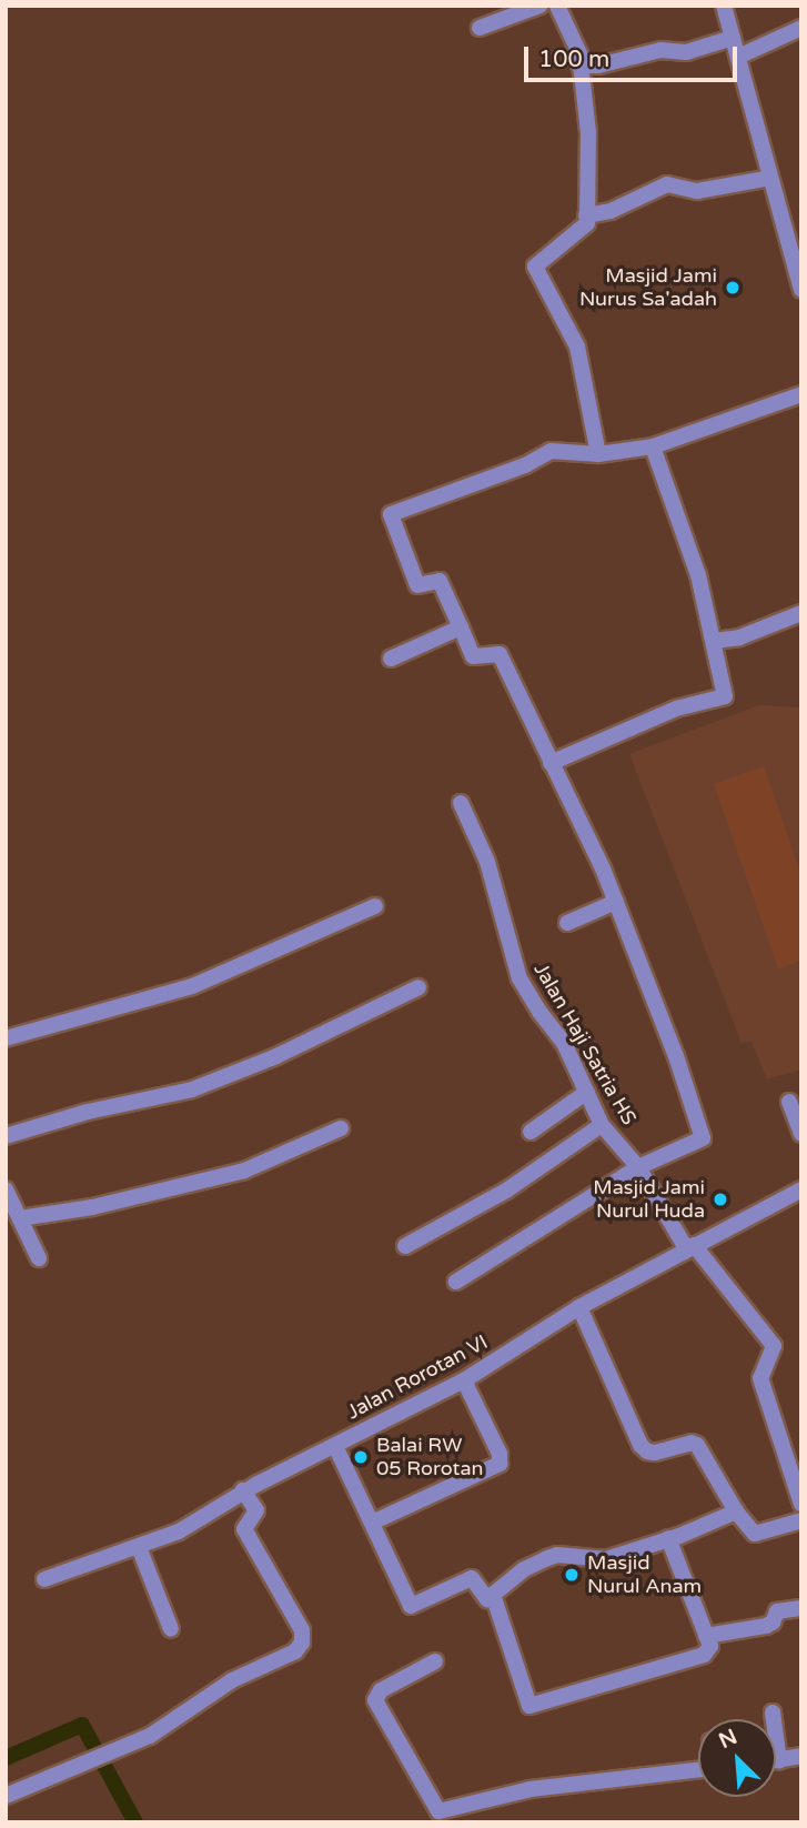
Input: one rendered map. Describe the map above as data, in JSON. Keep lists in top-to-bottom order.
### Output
{
  "streets": {
    "street": ["Jalan Haji Satria HS", "Jalan Rorotan VI"]
  },
  "crossings": [
    ["Jalan Haji Satria HS", "Jalan Rorotan VI"]
  ],
  "places": [
    "Masjid Jami Nurus Sa'adah",
    "Masjid Jami Nurul Huda",
    "Balai RW 05 Rorotan",
    "Masjid Nurul Anam"
  ],
  "scale_bar": "100 m",
  "north": "top left"
}
